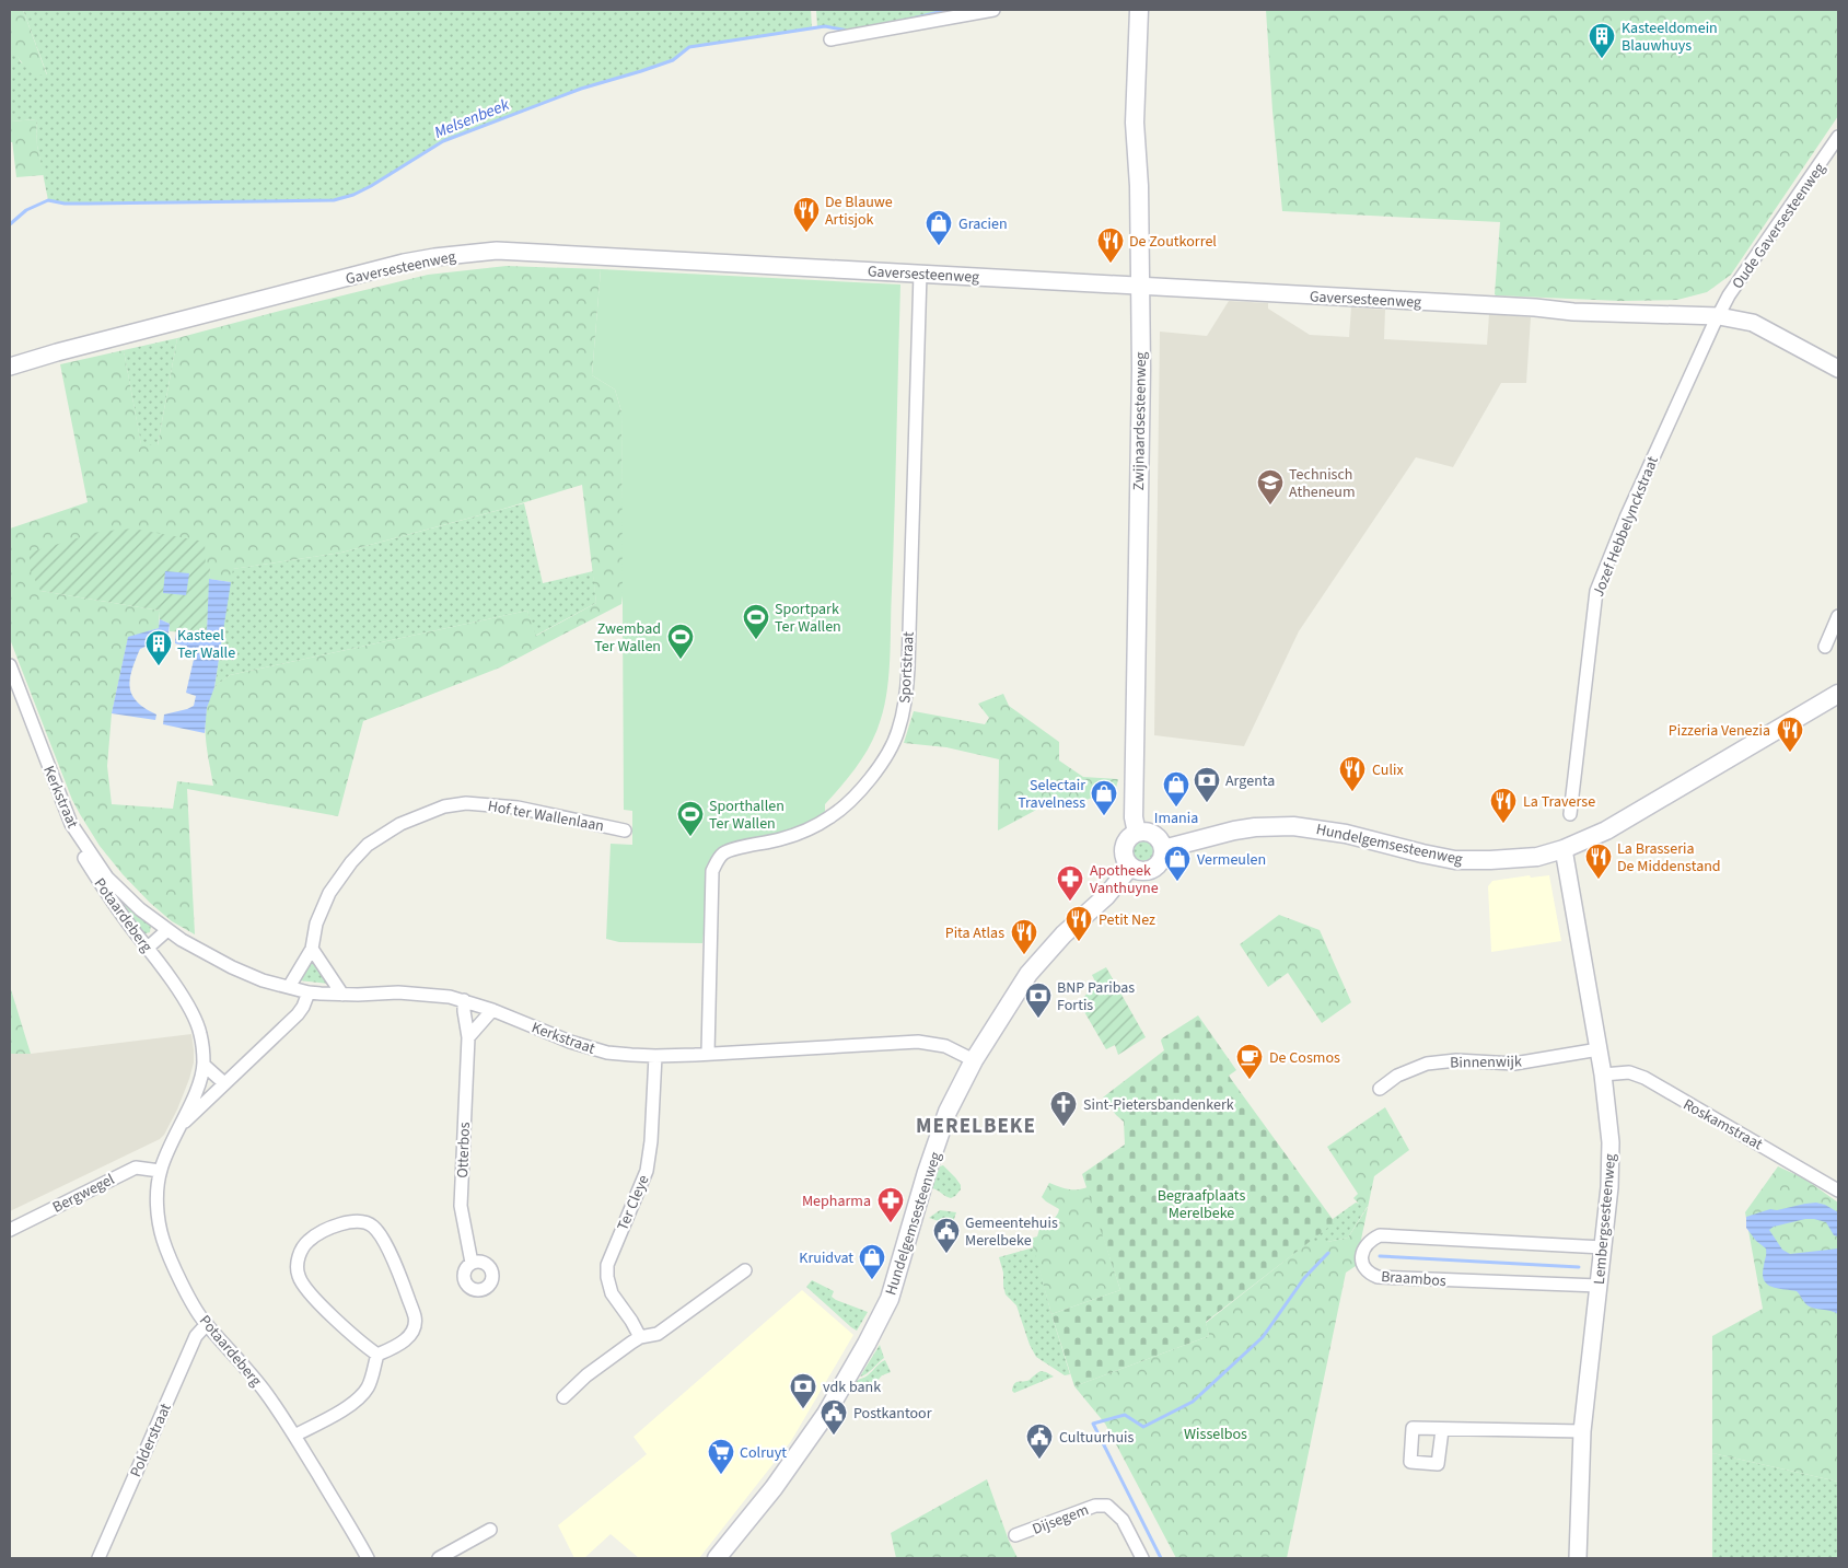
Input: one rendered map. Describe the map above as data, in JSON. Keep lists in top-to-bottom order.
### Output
{
  "streets": {
    "main road": ["Zwijnaardsesteenweg", "Hundelgemsesteenweg"],
    "street": [
      "Oude Gaversesteenweg",
      "Gaversesteenweg",
      "Jozef Hebbelynckstraat",
      "Sportstraat",
      "Kerkstraat",
      "Hof ter Wallenlaan",
      "Potaardeberg",
      "Binnenwijk",
      "Roskamstraat",
      "Otterbos",
      "Bergwegel",
      "Ter Cleye",
      "Lembergsesteenweg",
      "Braambos",
      "Polderstraat",
      "Dijsegem"
    ]
  },
  "crossings": [
    ["Oude Gaversesteenweg", "Gaversesteenweg"],
    ["Oude Gaversesteenweg", "Jozef Hebbelynckstraat"],
    ["Gaversesteenweg", "Zwijnaardsesteenweg"],
    ["Gaversesteenweg", "Jozef Hebbelynckstraat"],
    ["Gaversesteenweg", "Sportstraat"],
    ["Zwijnaardsesteenweg", "Hundelgemsesteenweg"],
    ["Sportstraat", "Kerkstraat"],
    ["Kerkstraat", "Hof ter Wallenlaan"],
    ["Kerkstraat", "Hundelgemsesteenweg"],
    ["Kerkstraat", "Potaardeberg"],
    ["Kerkstraat", "Otterbos"],
    ["Kerkstraat", "Ter Cleye"],
    ["Hundelgemsesteenweg", "Lembergsesteenweg"],
    ["Potaardeberg", "Bergwegel"],
    ["Potaardeberg", "Polderstraat"],
    ["Binnenwijk", "Lembergsesteenweg"],
    ["Roskamstraat", "Lembergsesteenweg"],
    ["Lembergsesteenweg", "Braambos"]
  ],
  "districts": ["MERELBEKE"],
  "water": ["Melsenbeek"],
  "parks": ["Begraafplaats Merelbeke", "Wisselbos"],
  "places": {
    "building": ["Kasteeldomein Blauwhuys", "Kasteel Ter Walle"],
    "restaurant": [
      "De Blauwe Artisjok",
      "De Zoutkorrel",
      "Pizzeria Venezia",
      "Culix",
      "La Traverse",
      "La Brasseria De Middenstand",
      "Petit Nez",
      "Pita Atlas"
    ],
    "shop": [
      "Gracien",
      "Imania",
      "Selectair Travelness",
      "Vermeulen",
      "Kruidvat"
    ],
    "school or university": ["Technisch Atheneum"],
    "sports": ["Sportpark Ter Wallen", "Zwembad Ter Wallen", "Sporthallen Ter Wallen"],
    "bank": ["Argenta", "BNP Paribas Fortis", "vdk bank"],
    "pharmacy": ["Apotheek Vanthuyne", "Mepharma"],
    "cafe": ["De Cosmos"],
    "church": ["Sint-Pietersbandenkerk"],
    "public building": ["Gemeentehuis Merelbeke", "Postkantoor", "Cultuurhuis"],
    "supermarket": ["Colruyt"]
  }
}
